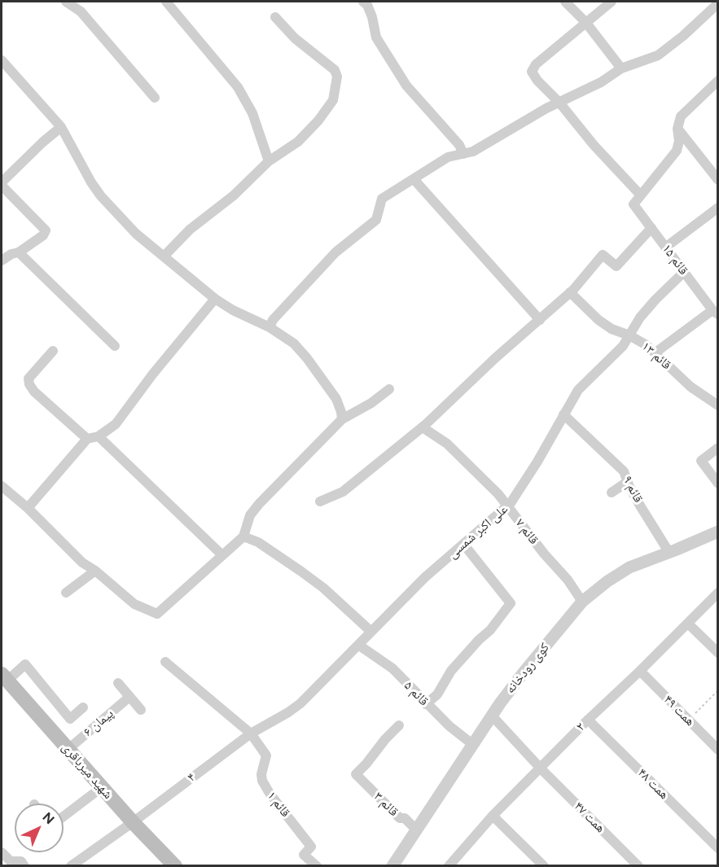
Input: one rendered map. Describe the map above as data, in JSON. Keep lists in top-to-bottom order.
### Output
{
  "streets": {
    "main road": ["شهید میرباقری"],
    "street": [
      "قائم ۱۵",
      "قائم ۱۳",
      "قائم ۹",
      "علی اکبر شمسی",
      "قائم ۷",
      "کوی رودخانه",
      "قائم ۵",
      "همت ۴۹",
      "پیمان ۶",
      "۲",
      "۴",
      "همت ۴۸",
      "قائم ۱",
      "قائم ۳",
      "همت ۴۷"
    ]
  },
  "crossings": [
    ["قائم ۱۵", "علی اکبر شمسی"],
    ["قائم ۱۳", "علی اکبر شمسی"],
    ["قائم ۹", "علی اکبر شمسی"],
    ["قائم ۹", "کوی رودخانه"],
    ["علی اکبر شمسی", "قائم ۷"],
    ["علی اکبر شمسی", "قائم ۵"],
    ["علی اکبر شمسی", "۴"],
    ["علی اکبر شمسی", "قائم ۱"],
    ["قائم ۷", "کوی رودخانه"],
    ["کوی رودخانه", "قائم ۵"],
    ["کوی رودخانه", "قائم ۳"],
    ["کوی رودخانه", "همت ۴۷"],
    ["همت ۴۹", "۲"],
    ["پیمان ۶", "شهید میرباقری"],
    ["۲", "همت ۴۸"],
    ["۲", "همت ۴۷"],
    ["شهید میرباقری", "۴"],
    ["۴", "قائم ۱"]
  ],
  "north": "top right"
}
